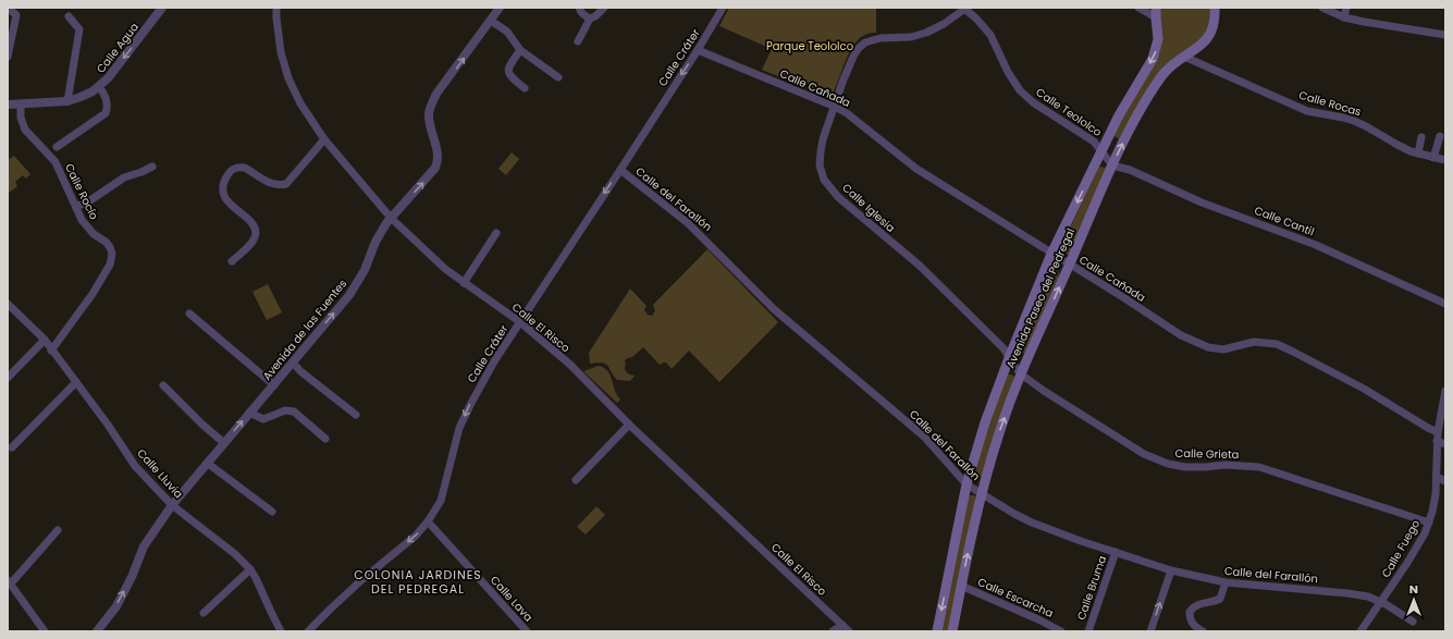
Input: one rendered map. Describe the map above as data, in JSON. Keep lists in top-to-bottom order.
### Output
{
  "streets": {
    "main road": ["Avenida Paseo del Pedregal"],
    "street": [
      "Calle Agua",
      "Calle Cráter",
      "Calle Cañada",
      "Calle Rocas",
      "Calle Teololco",
      "Calle Rocío",
      "Calle del Farallón",
      "Calle Iglesia",
      "Calle Cantil",
      "Calle El Risco",
      "Avenida de las Fuentes",
      "Calle Grieta",
      "Calle Lluvia",
      "Calle Fuego",
      "Calle Bruma",
      "Calle Escarcha",
      "Calle Lava"
    ]
  },
  "crossings": [
    ["Calle Agua", "Calle Rocío"],
    ["Calle Cráter", "Calle Cañada"],
    ["Calle Cráter", "Calle del Farallón"],
    ["Calle Cráter", "Calle El Risco"],
    ["Calle Cráter", "Calle Lava"],
    ["Calle Cañada", "Calle Iglesia"],
    ["Calle Cañada", "Avenida Paseo del Pedregal"],
    ["Calle Cañada", "Calle Fuego"],
    ["Calle Rocas", "Avenida Paseo del Pedregal"],
    ["Calle Teololco", "Calle Iglesia"],
    ["Calle Teololco", "Calle Cantil"],
    ["Calle Teololco", "Avenida Paseo del Pedregal"],
    ["Calle Rocío", "Calle Lluvia"],
    ["Calle del Farallón", "Avenida Paseo del Pedregal"],
    ["Calle del Farallón", "Calle Fuego"],
    ["Calle del Farallón", "Calle Bruma"],
    ["Calle Iglesia", "Avenida Paseo del Pedregal"],
    ["Calle Iglesia", "Calle Grieta"],
    ["Calle Cantil", "Avenida Paseo del Pedregal"],
    ["Avenida Paseo del Pedregal", "Calle Grieta"],
    ["Avenida Paseo del Pedregal", "Calle Escarcha"],
    ["Calle El Risco", "Avenida de las Fuentes"],
    ["Avenida de las Fuentes", "Calle Lluvia"],
    ["Calle Grieta", "Calle Fuego"]
  ],
  "one_way": ["Calle Agua", "Calle Cráter", "Avenida de las Fuentes"],
  "districts": ["COLONIA JARDINES DEL PEDREGAL"],
  "parks": ["Parque Teololco"],
  "north": "top"
}
